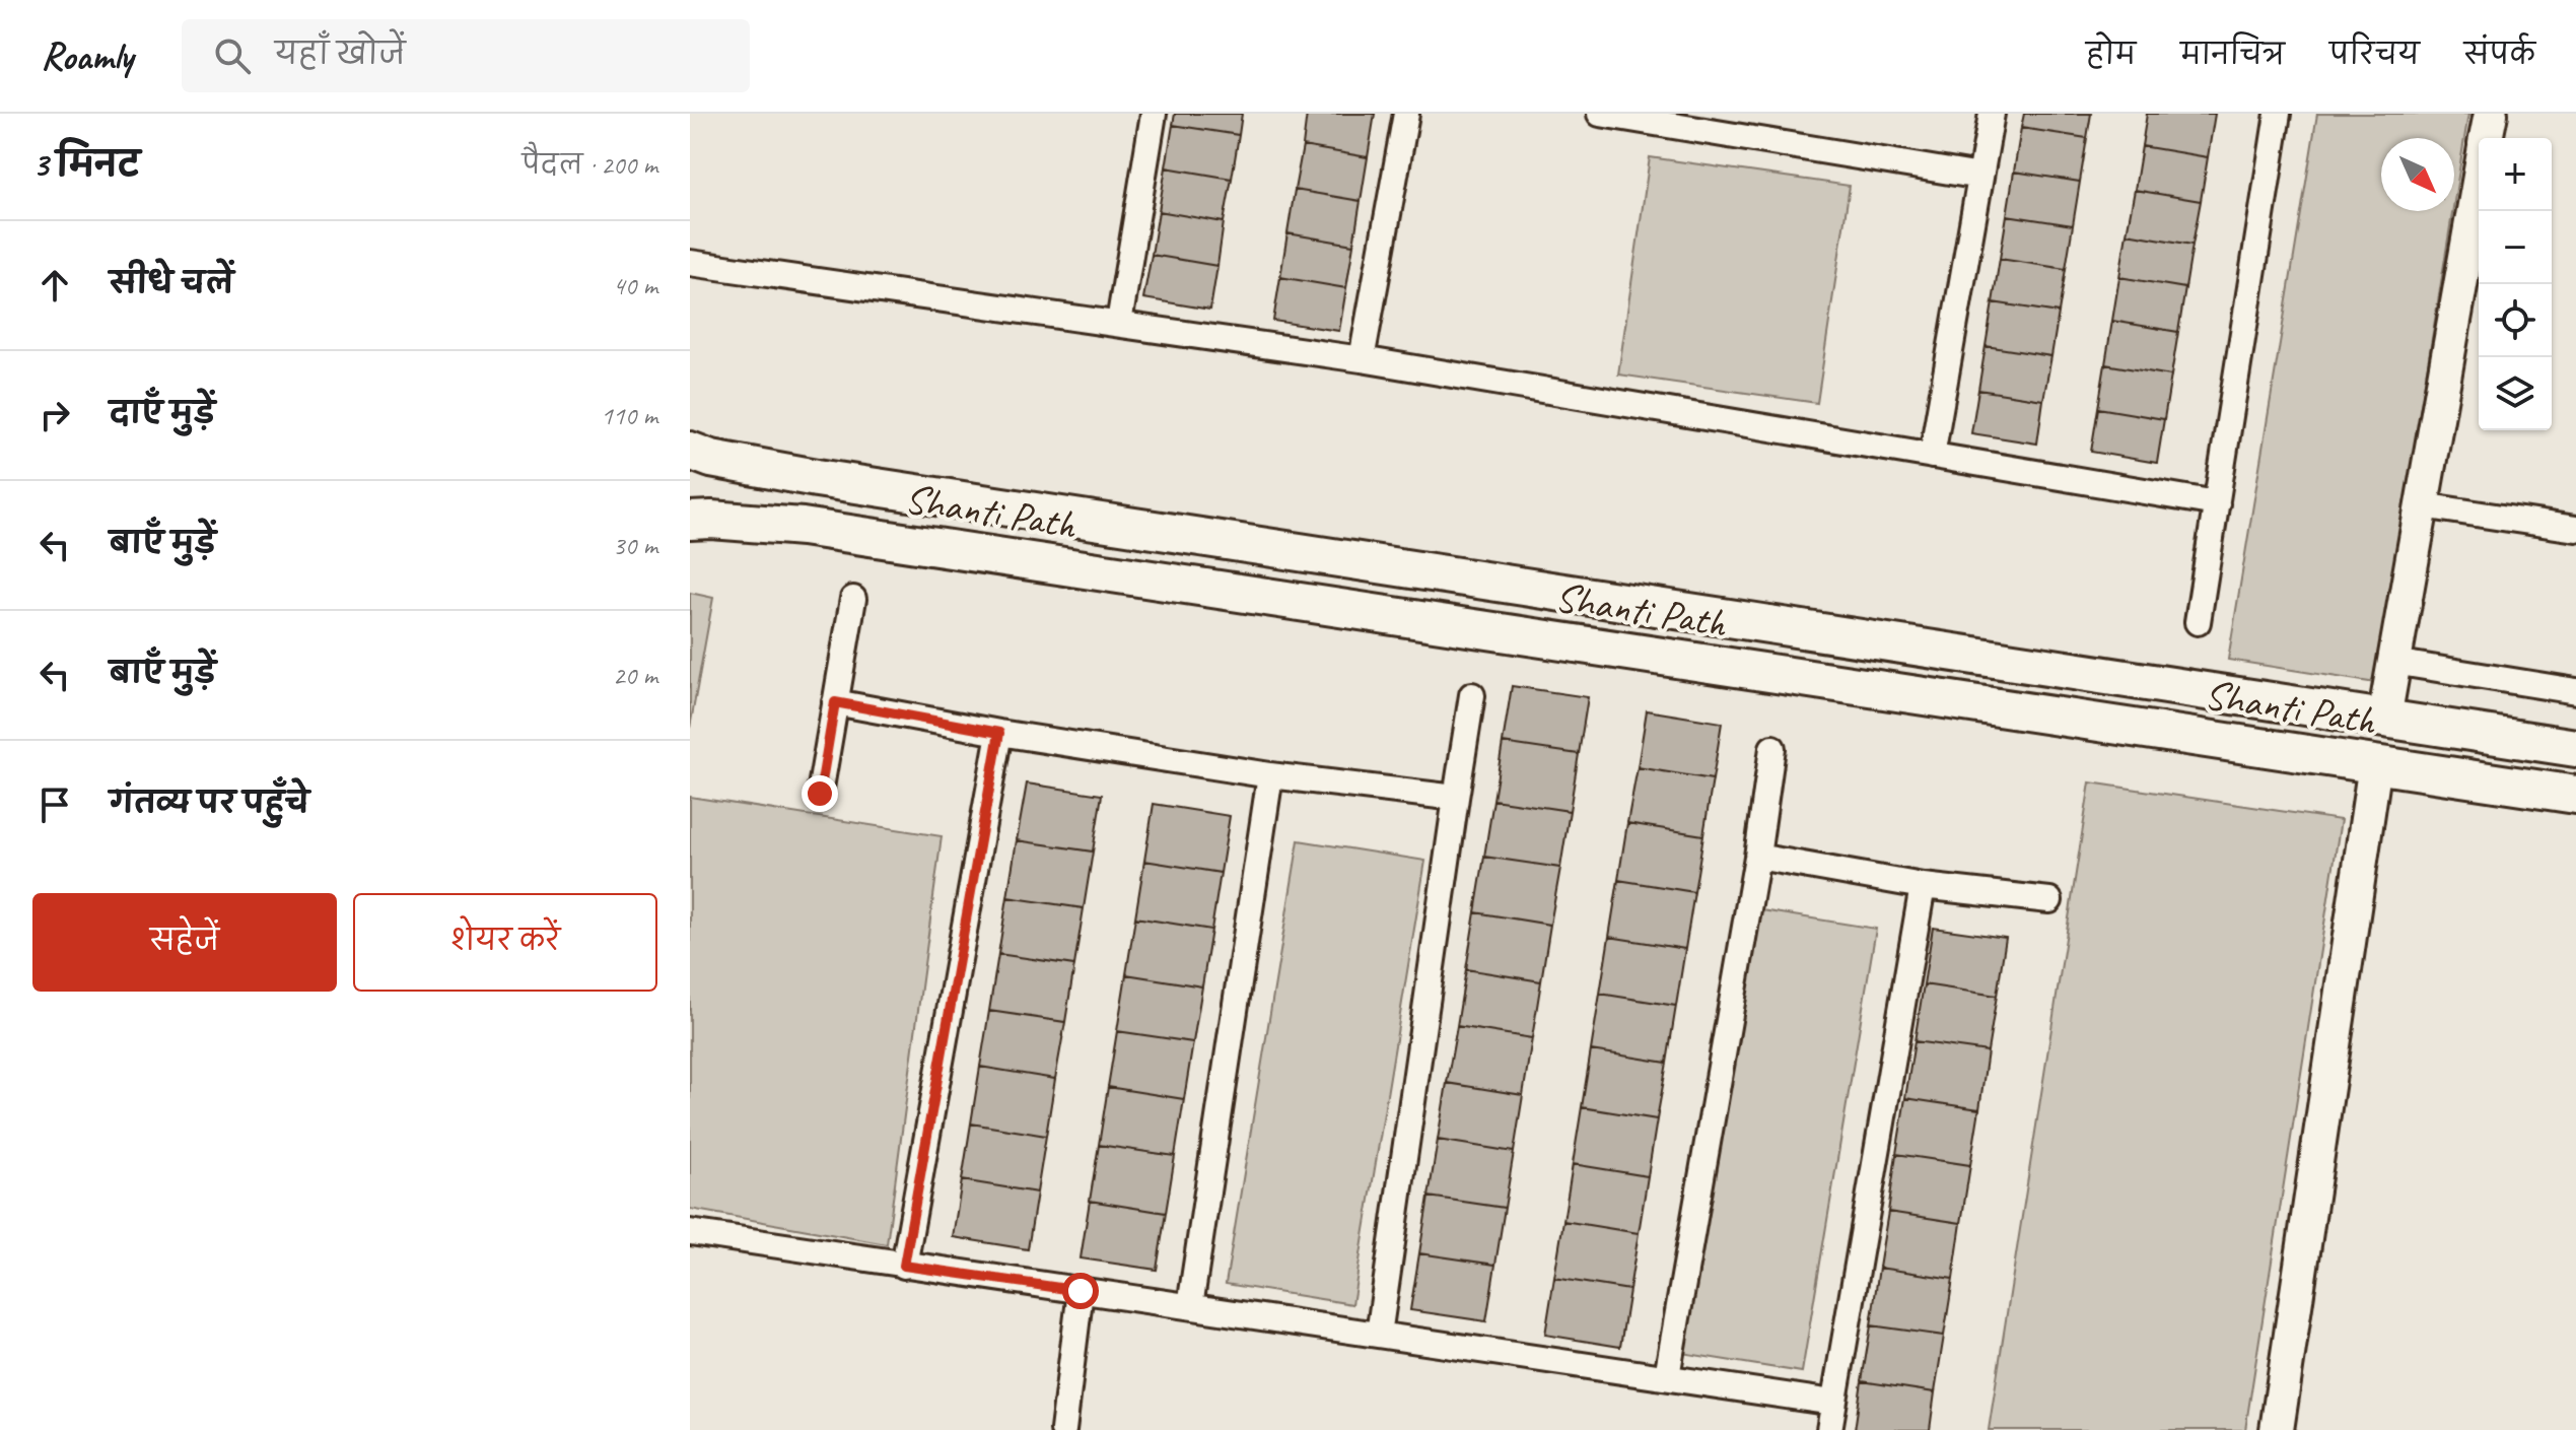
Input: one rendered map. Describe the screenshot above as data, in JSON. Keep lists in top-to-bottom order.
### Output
{
  "streets": {
    "main road": ["Shanti Path"]
  },
  "north": "bottom right",
  "page": {
    "header": "Roamly",
    "search": "यहाँ खोजें",
    "nav": [
      "होम",
      "मानचित्र",
      "परिचय",
      "संपर्क"
    ],
    "heading": ["3 मिनट", "पैदल · 200 m"],
    "map_buttons": ["+", "−"],
    "list": [
      ["सीधे चलें", "40 m"],
      ["दाएँ मुड़ें", "110 m"],
      ["बाएँ मुड़ें", "30 m"],
      ["बाएँ मुड़ें", "20 m"],
      "गंतव्य पर पहुँचे"
    ],
    "buttons": ["सहेजें", "शेयर करें"]
  }
}
